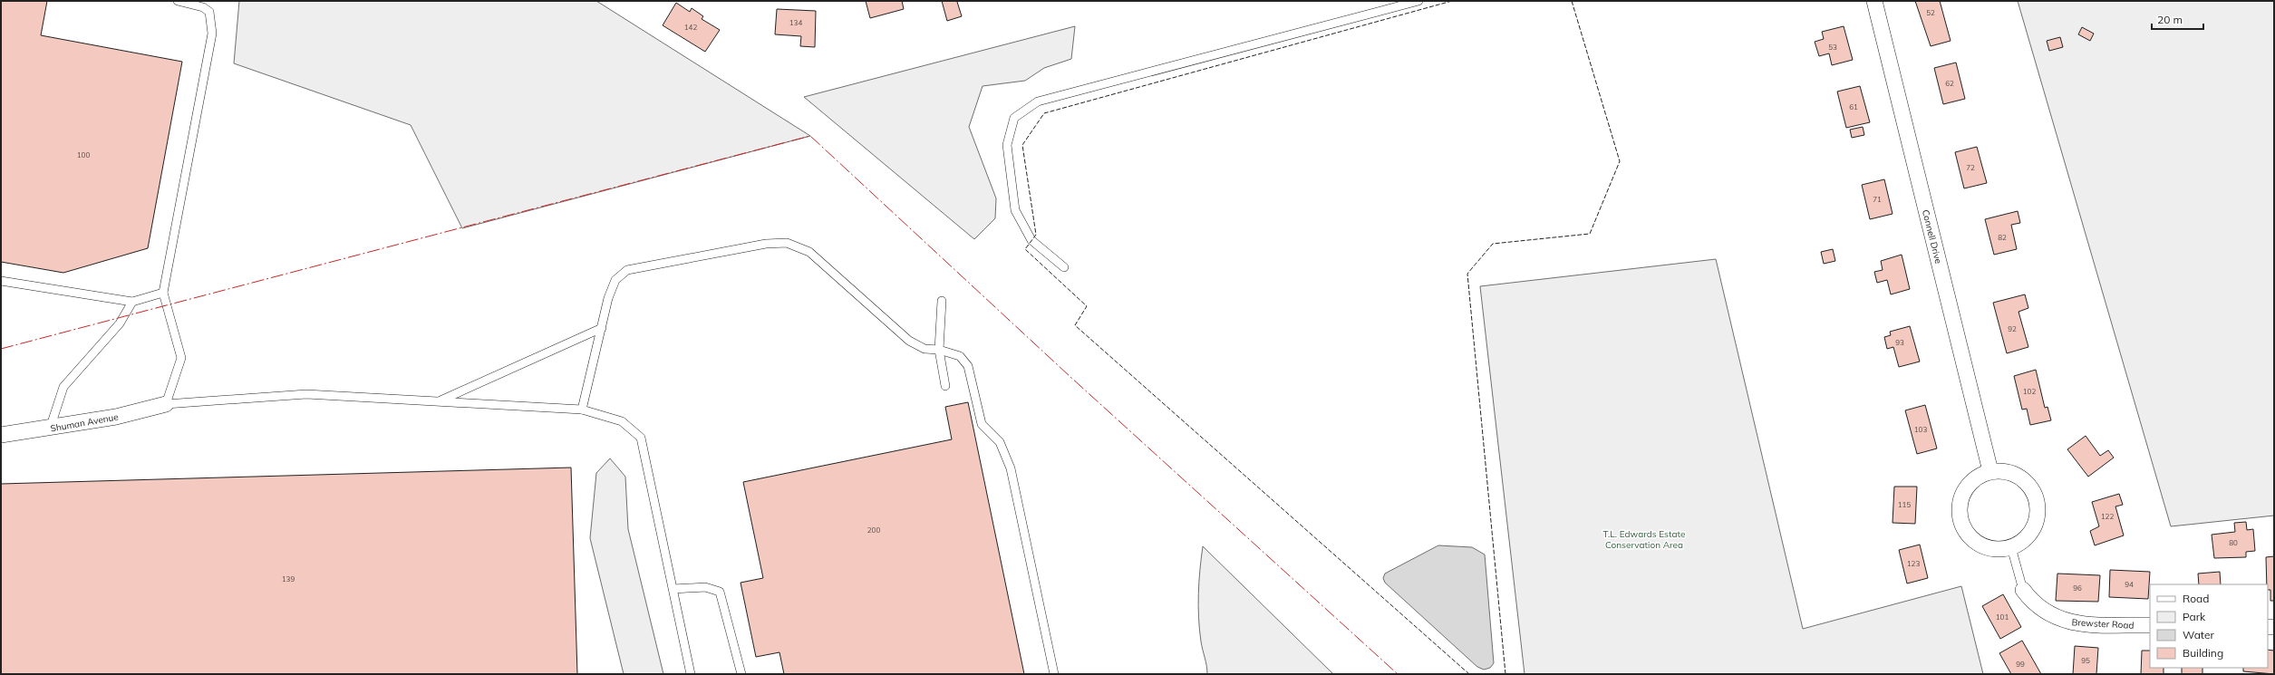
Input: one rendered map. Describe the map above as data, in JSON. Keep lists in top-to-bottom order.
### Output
{
  "streets": {
    "street": ["Connell Drive", "Shuman Avenue", "Brewster Road"]
  },
  "parks": ["T.L. Edwards Estate Conservation Area"],
  "house_numbers": [
    "52",
    "134",
    "142",
    "53",
    "62",
    "61",
    "100",
    "72",
    "71",
    "82",
    "92",
    "93",
    "102",
    "103",
    "115",
    "122",
    "200",
    "80",
    "123",
    "139",
    "94",
    "96",
    "101",
    "95",
    "99"
  ],
  "legend": [
    "Road",
    "Park",
    "Water",
    "Building"
  ],
  "scale_bar": "20 m"
}
